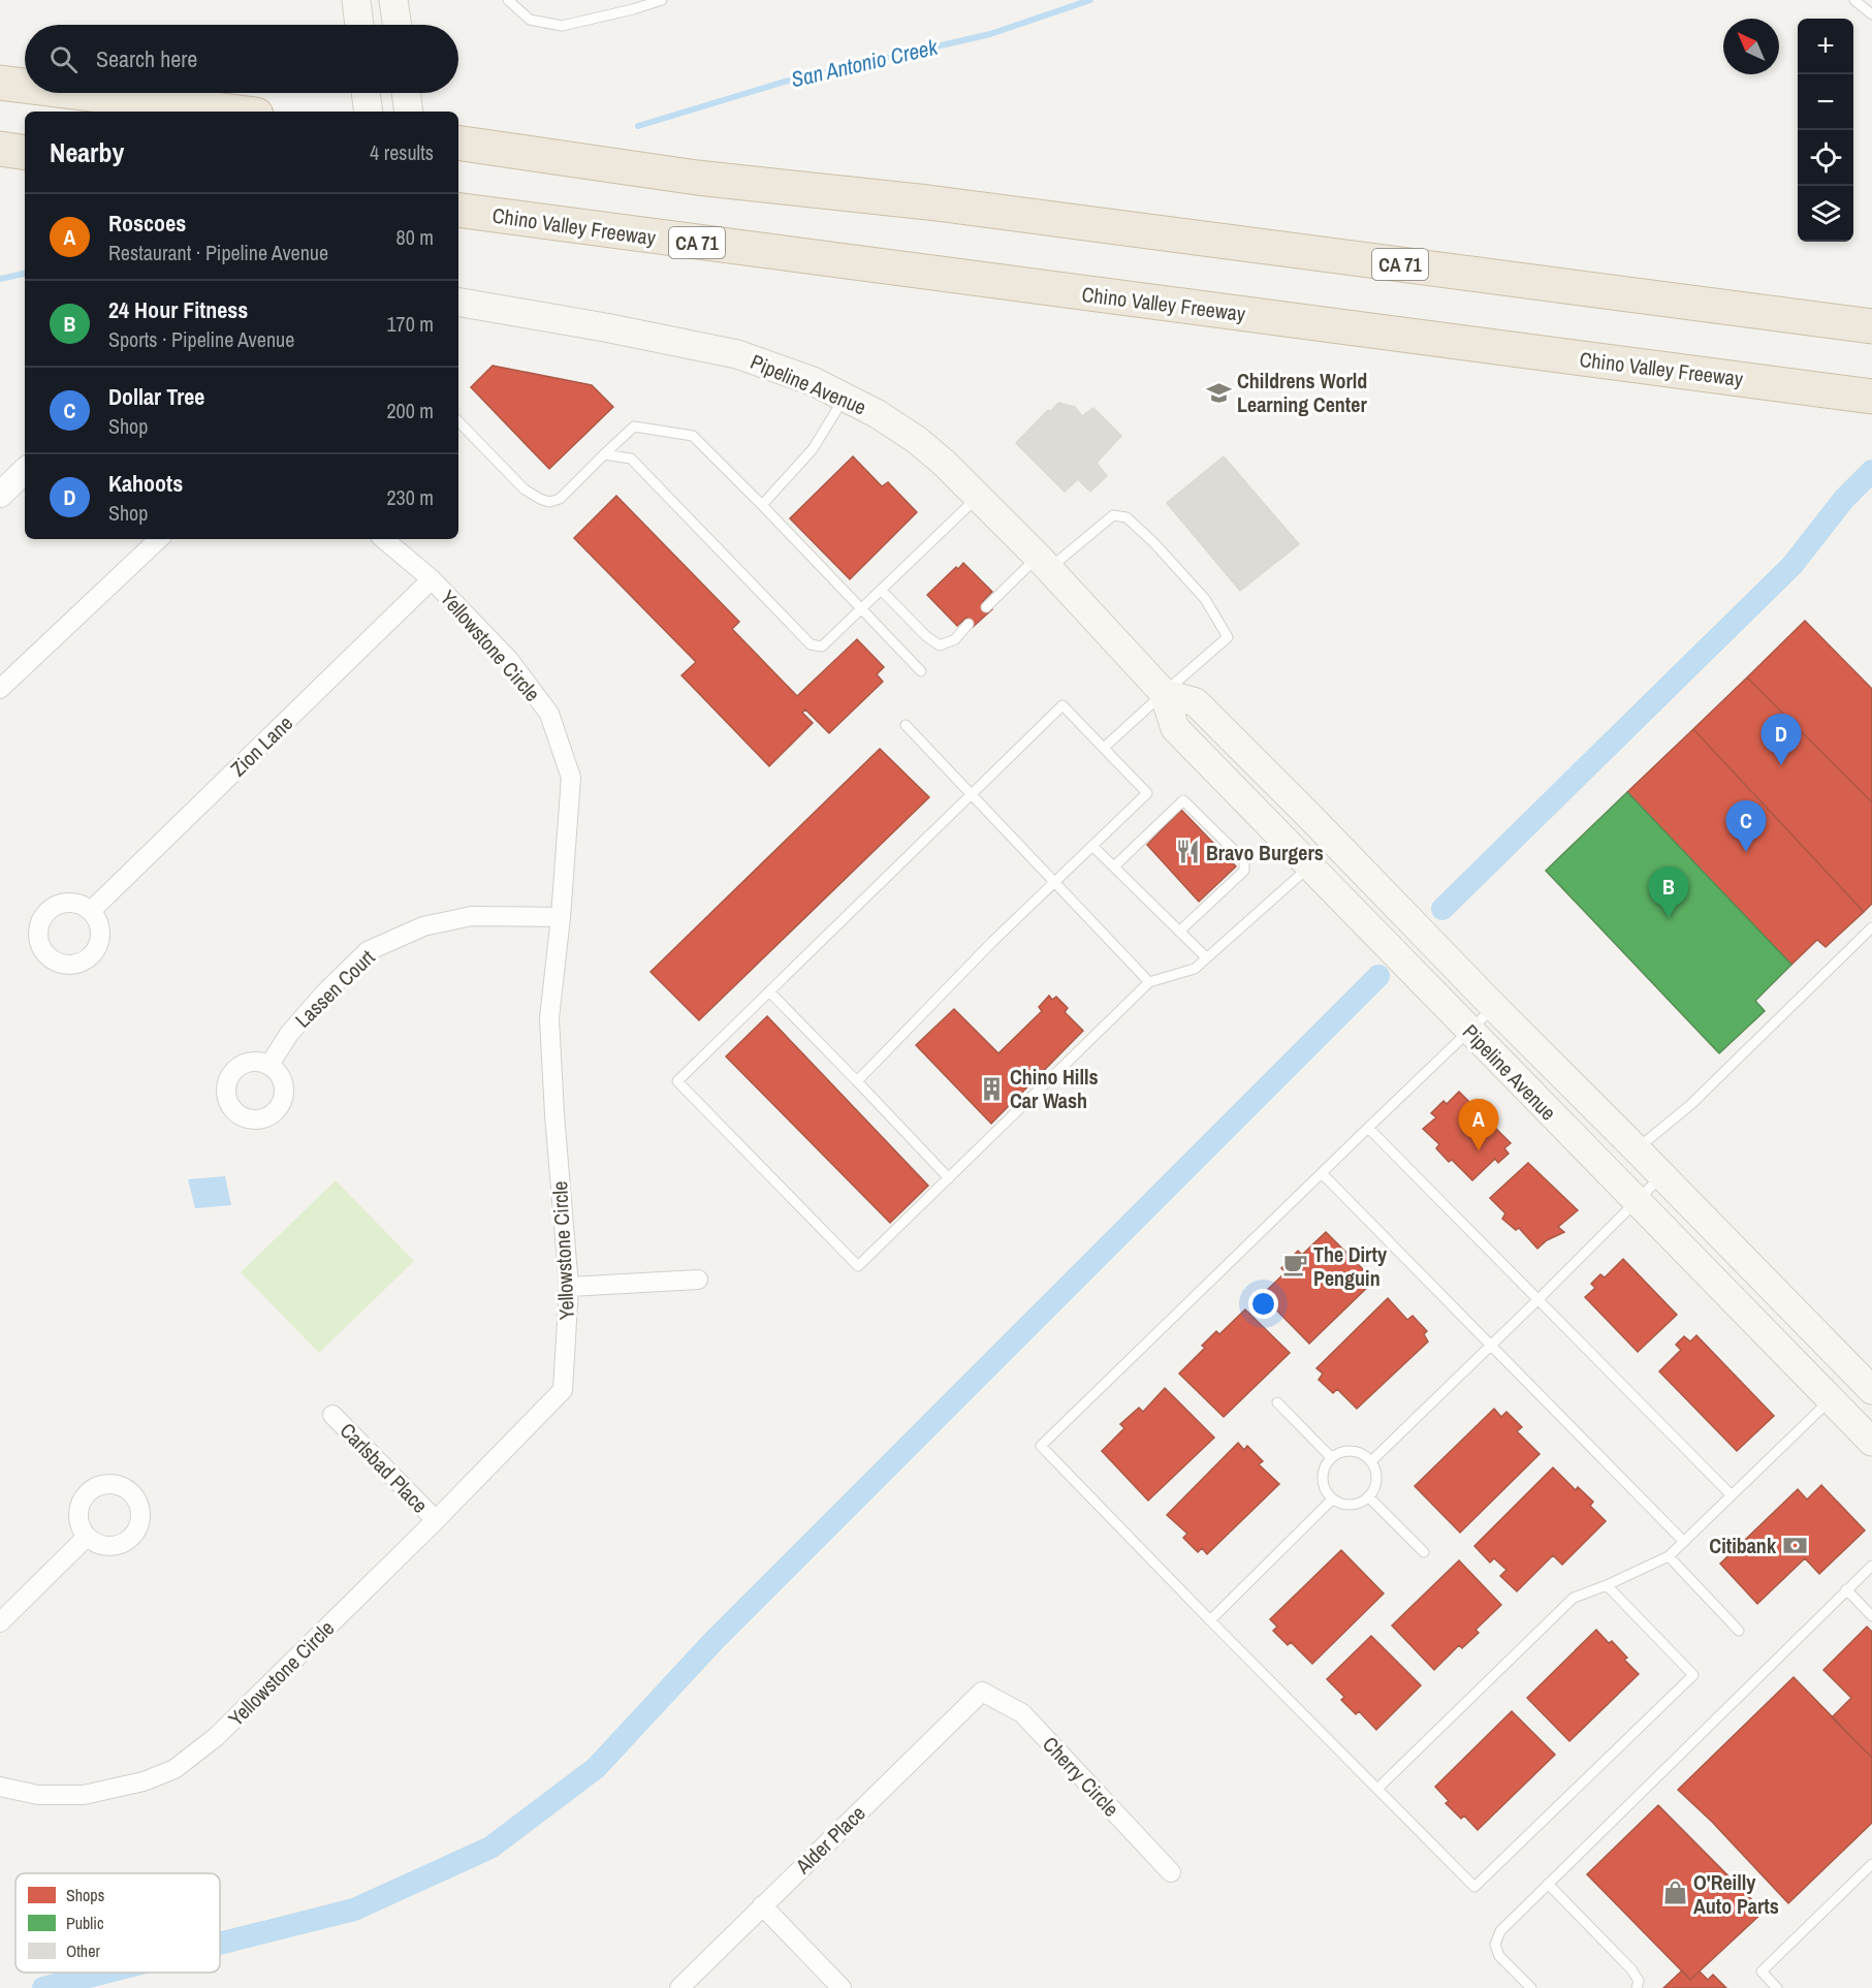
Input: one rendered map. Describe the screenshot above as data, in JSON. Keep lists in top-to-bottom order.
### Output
{
  "streets": {
    "highway": ["Chino Valley Freeway", "CA 71"],
    "main road": ["Pipeline Avenue"],
    "street": [
      "Yellowstone Circle",
      "Zion Lane",
      "Lassen Court",
      "Carlsbad Place",
      "Cherry Circle",
      "Alder Place"
    ]
  },
  "crossings": [
    ["Yellowstone Circle", "Zion Lane"],
    ["Yellowstone Circle", "Lassen Court"],
    ["Yellowstone Circle", "Carlsbad Place"],
    ["Cherry Circle", "Alder Place"]
  ],
  "water": ["San Antonio Creek"],
  "places": {
    "school or university": ["Childrens World Learning Center"],
    "restaurant": ["Bravo Burgers"],
    "building": ["Chino Hills Car Wash"],
    "cafe": ["The Dirty Penguin"],
    "bank": ["Citibank"],
    "shop": ["O'Reilly Auto Parts"]
  },
  "legend": ["Shops", "Public", "Other"],
  "north": "top left",
  "page": {
    "map_buttons": ["+", "−"],
    "search": "Search here",
    "heading": ["Nearby", "4 results"],
    "list": [
      {
        "mark": "A",
        "name": "Roscoes",
        "note": "Restaurant · Pipeline Avenue",
        "value": "80 m"
      },
      {
        "mark": "B",
        "name": "24 Hour Fitness",
        "note": "Sports · Pipeline Avenue",
        "value": "170 m"
      },
      {
        "mark": "C",
        "name": "Dollar Tree",
        "note": "Shop",
        "value": "200 m"
      },
      {
        "mark": "D",
        "name": "Kahoots",
        "note": "Shop",
        "value": "230 m"
      }
    ],
    "pins": [
      "D",
      "C",
      "B",
      "A"
    ]
  }
}
